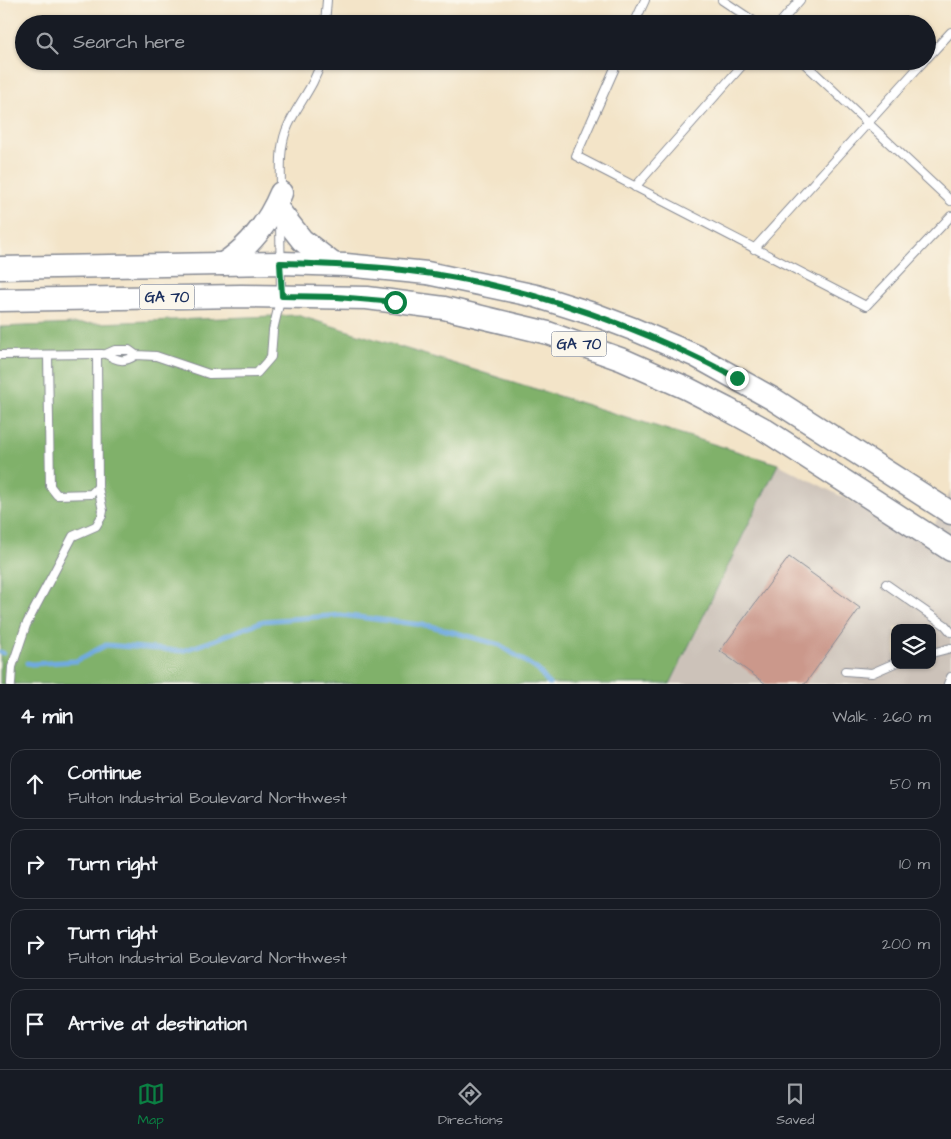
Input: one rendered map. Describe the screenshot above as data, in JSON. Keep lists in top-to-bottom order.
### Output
{
  "streets": {
    "main road": ["GA 70"]
  },
  "page": {
    "search": "Search here",
    "heading": ["4 min", "Walk · 260 m"],
    "list": [
      ["Continue", "Fulton Industrial Boulevard Northwest", "50 m"],
      ["Turn right", "10 m"],
      ["Turn right", "Fulton Industrial Boulevard Northwest", "200 m"],
      "Arrive at destination"
    ],
    "nav": ["Map", "Directions", "Saved"]
  }
}
